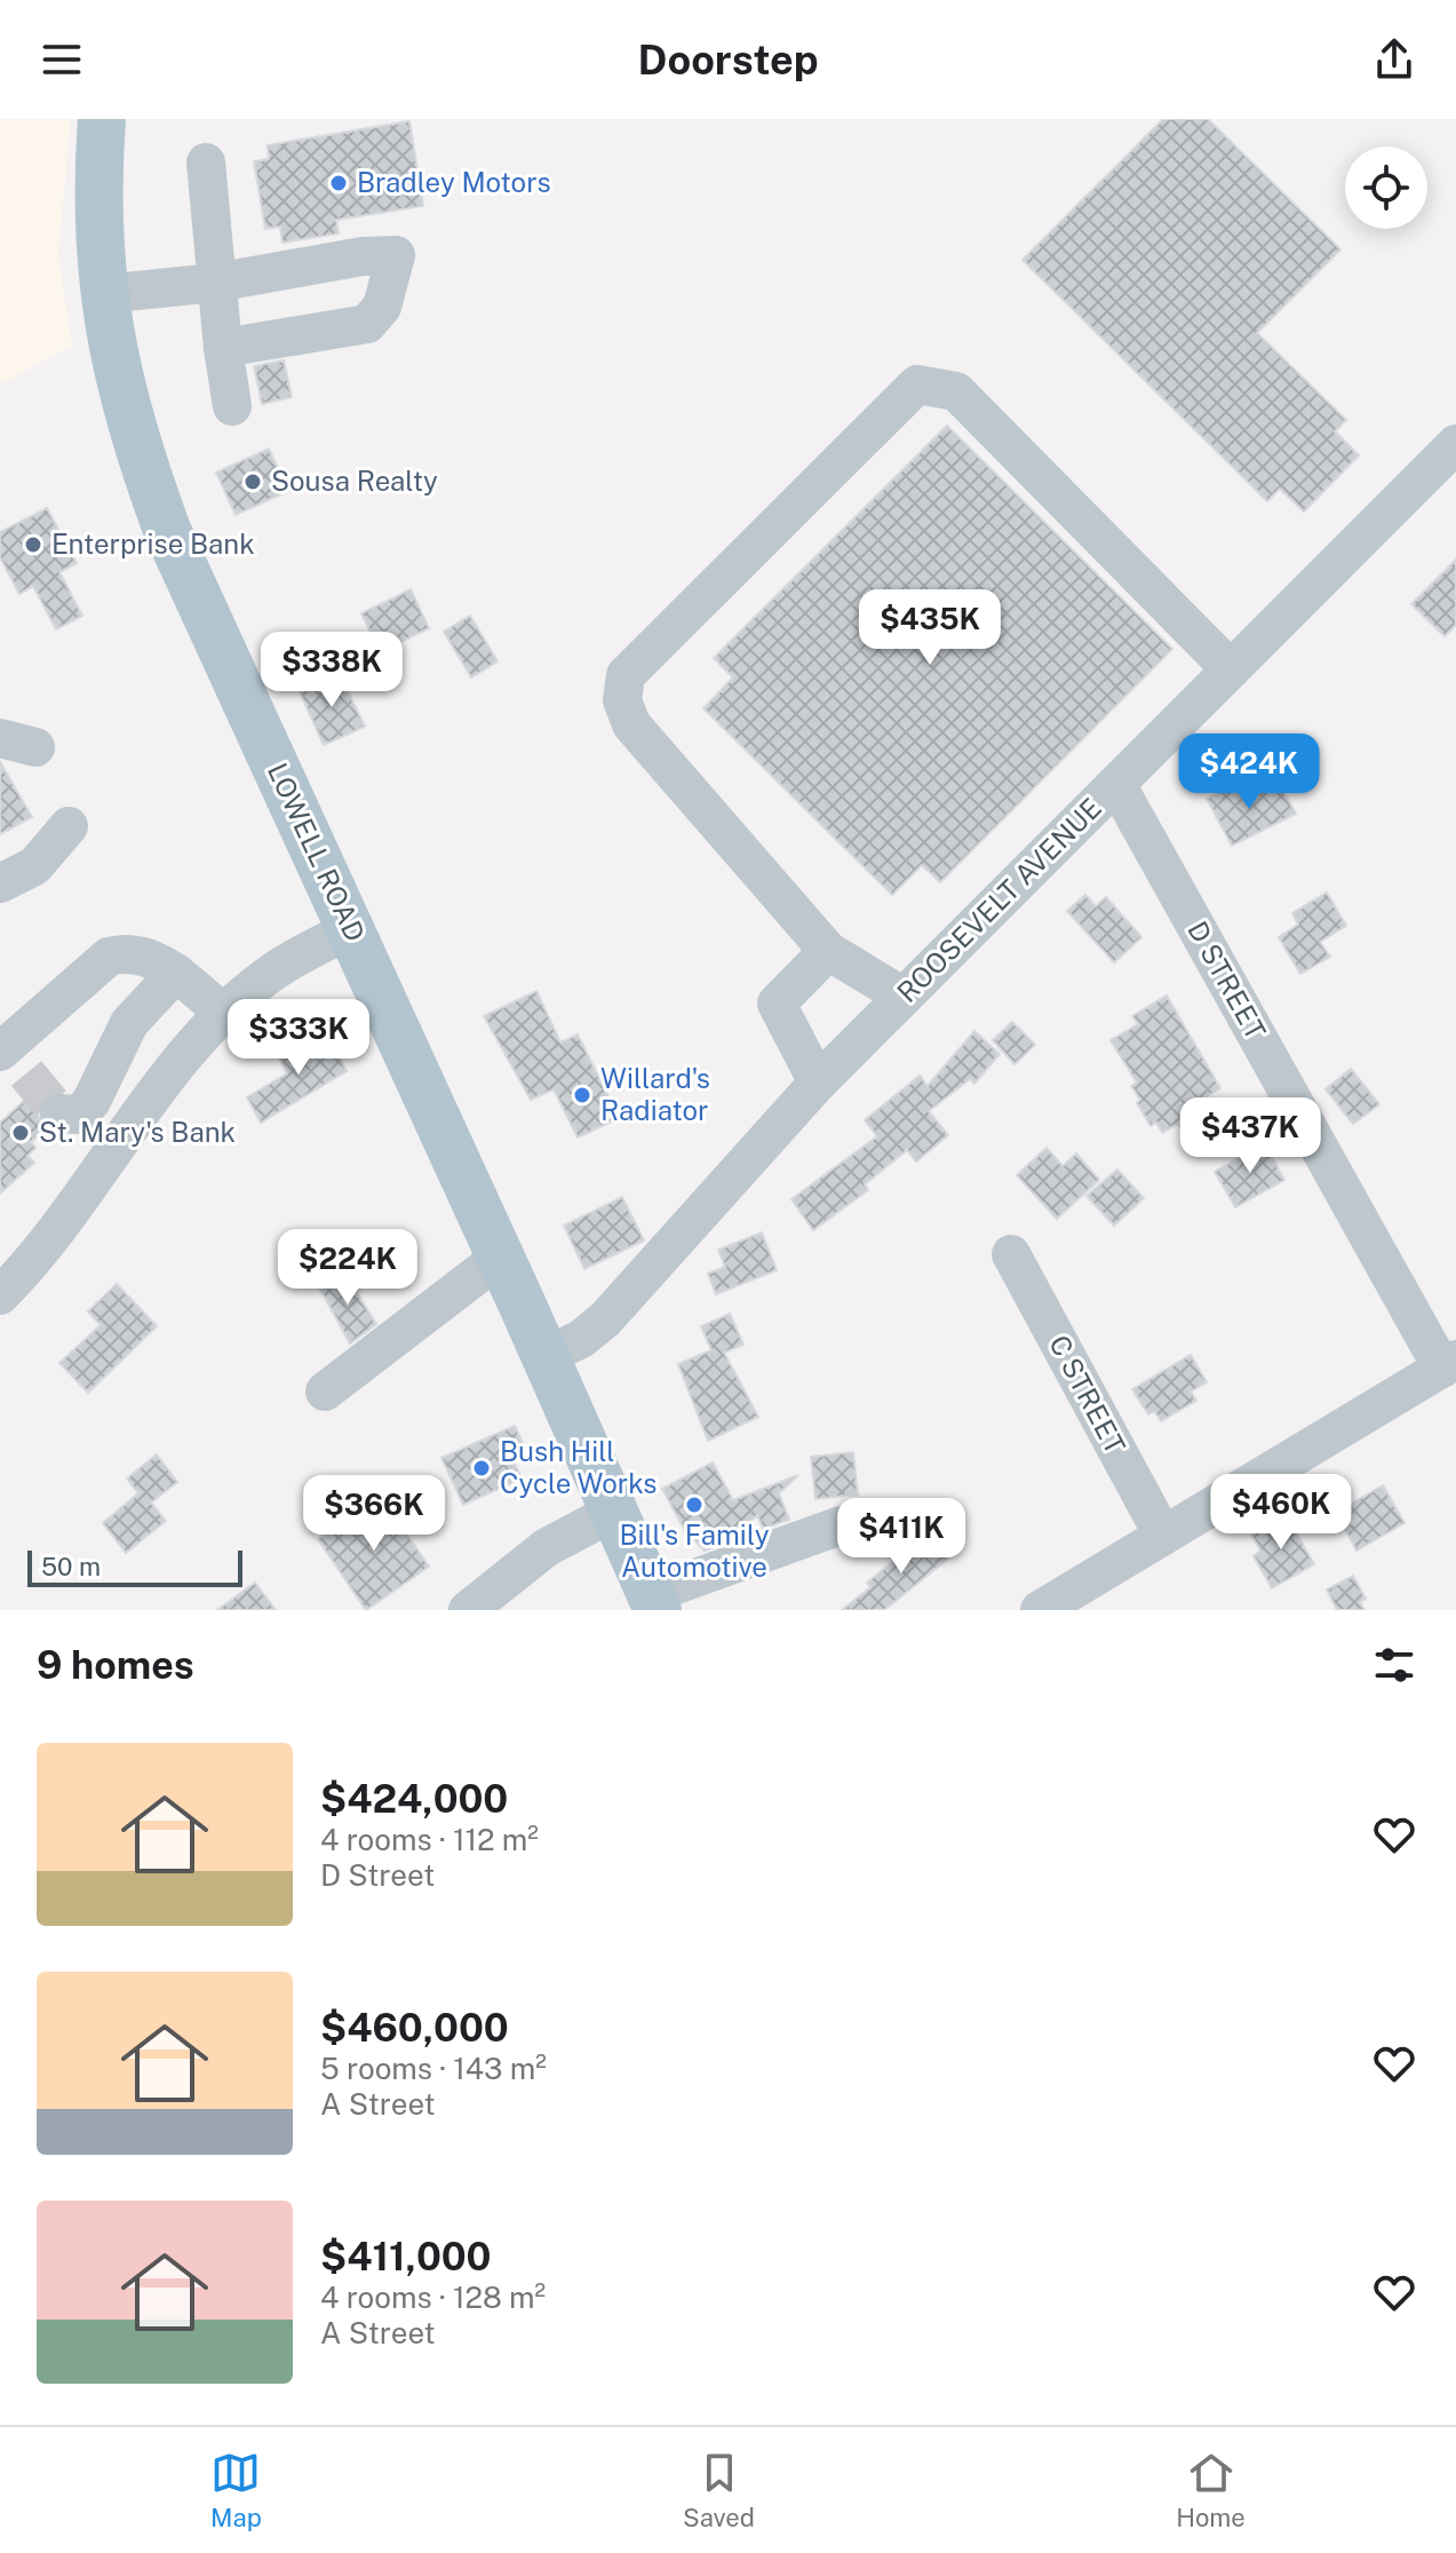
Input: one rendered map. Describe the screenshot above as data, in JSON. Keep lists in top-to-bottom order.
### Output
{
  "streets": {
    "main road": ["LOWELL ROAD"],
    "street": ["ROOSEVELT AVENUE", "D STREET", "C STREET"]
  },
  "crossings": [
    ["LOWELL ROAD", "ROOSEVELT AVENUE"],
    ["ROOSEVELT AVENUE", "D STREET"]
  ],
  "places": [
    "Bradley Motors",
    "Sousa Realty",
    "Enterprise Bank",
    "Willard's Radiator",
    "St. Mary's Bank",
    "Bush Hill Cycle Works",
    "Bill's Family Automotive"
  ],
  "scale_bar": "50 m",
  "page": {
    "header": "Doorstep",
    "price": [
      "$435K",
      "$338K",
      "$424K",
      "$333K",
      "$437K",
      "$224K",
      "$460K",
      "$366K",
      "$411K"
    ],
    "scale": "50 m",
    "heading": "9 homes",
    "list": [
      {
        "name": "$424,000",
        "note": "4 rooms · 112 m² · D Street"
      },
      {
        "name": "$460,000",
        "note": "5 rooms · 143 m² · A Street"
      },
      {
        "name": "$411,000",
        "note": "4 rooms · 128 m² · A Street"
      }
    ],
    "tabs": ["Map", "Saved", "Home"]
  }
}
